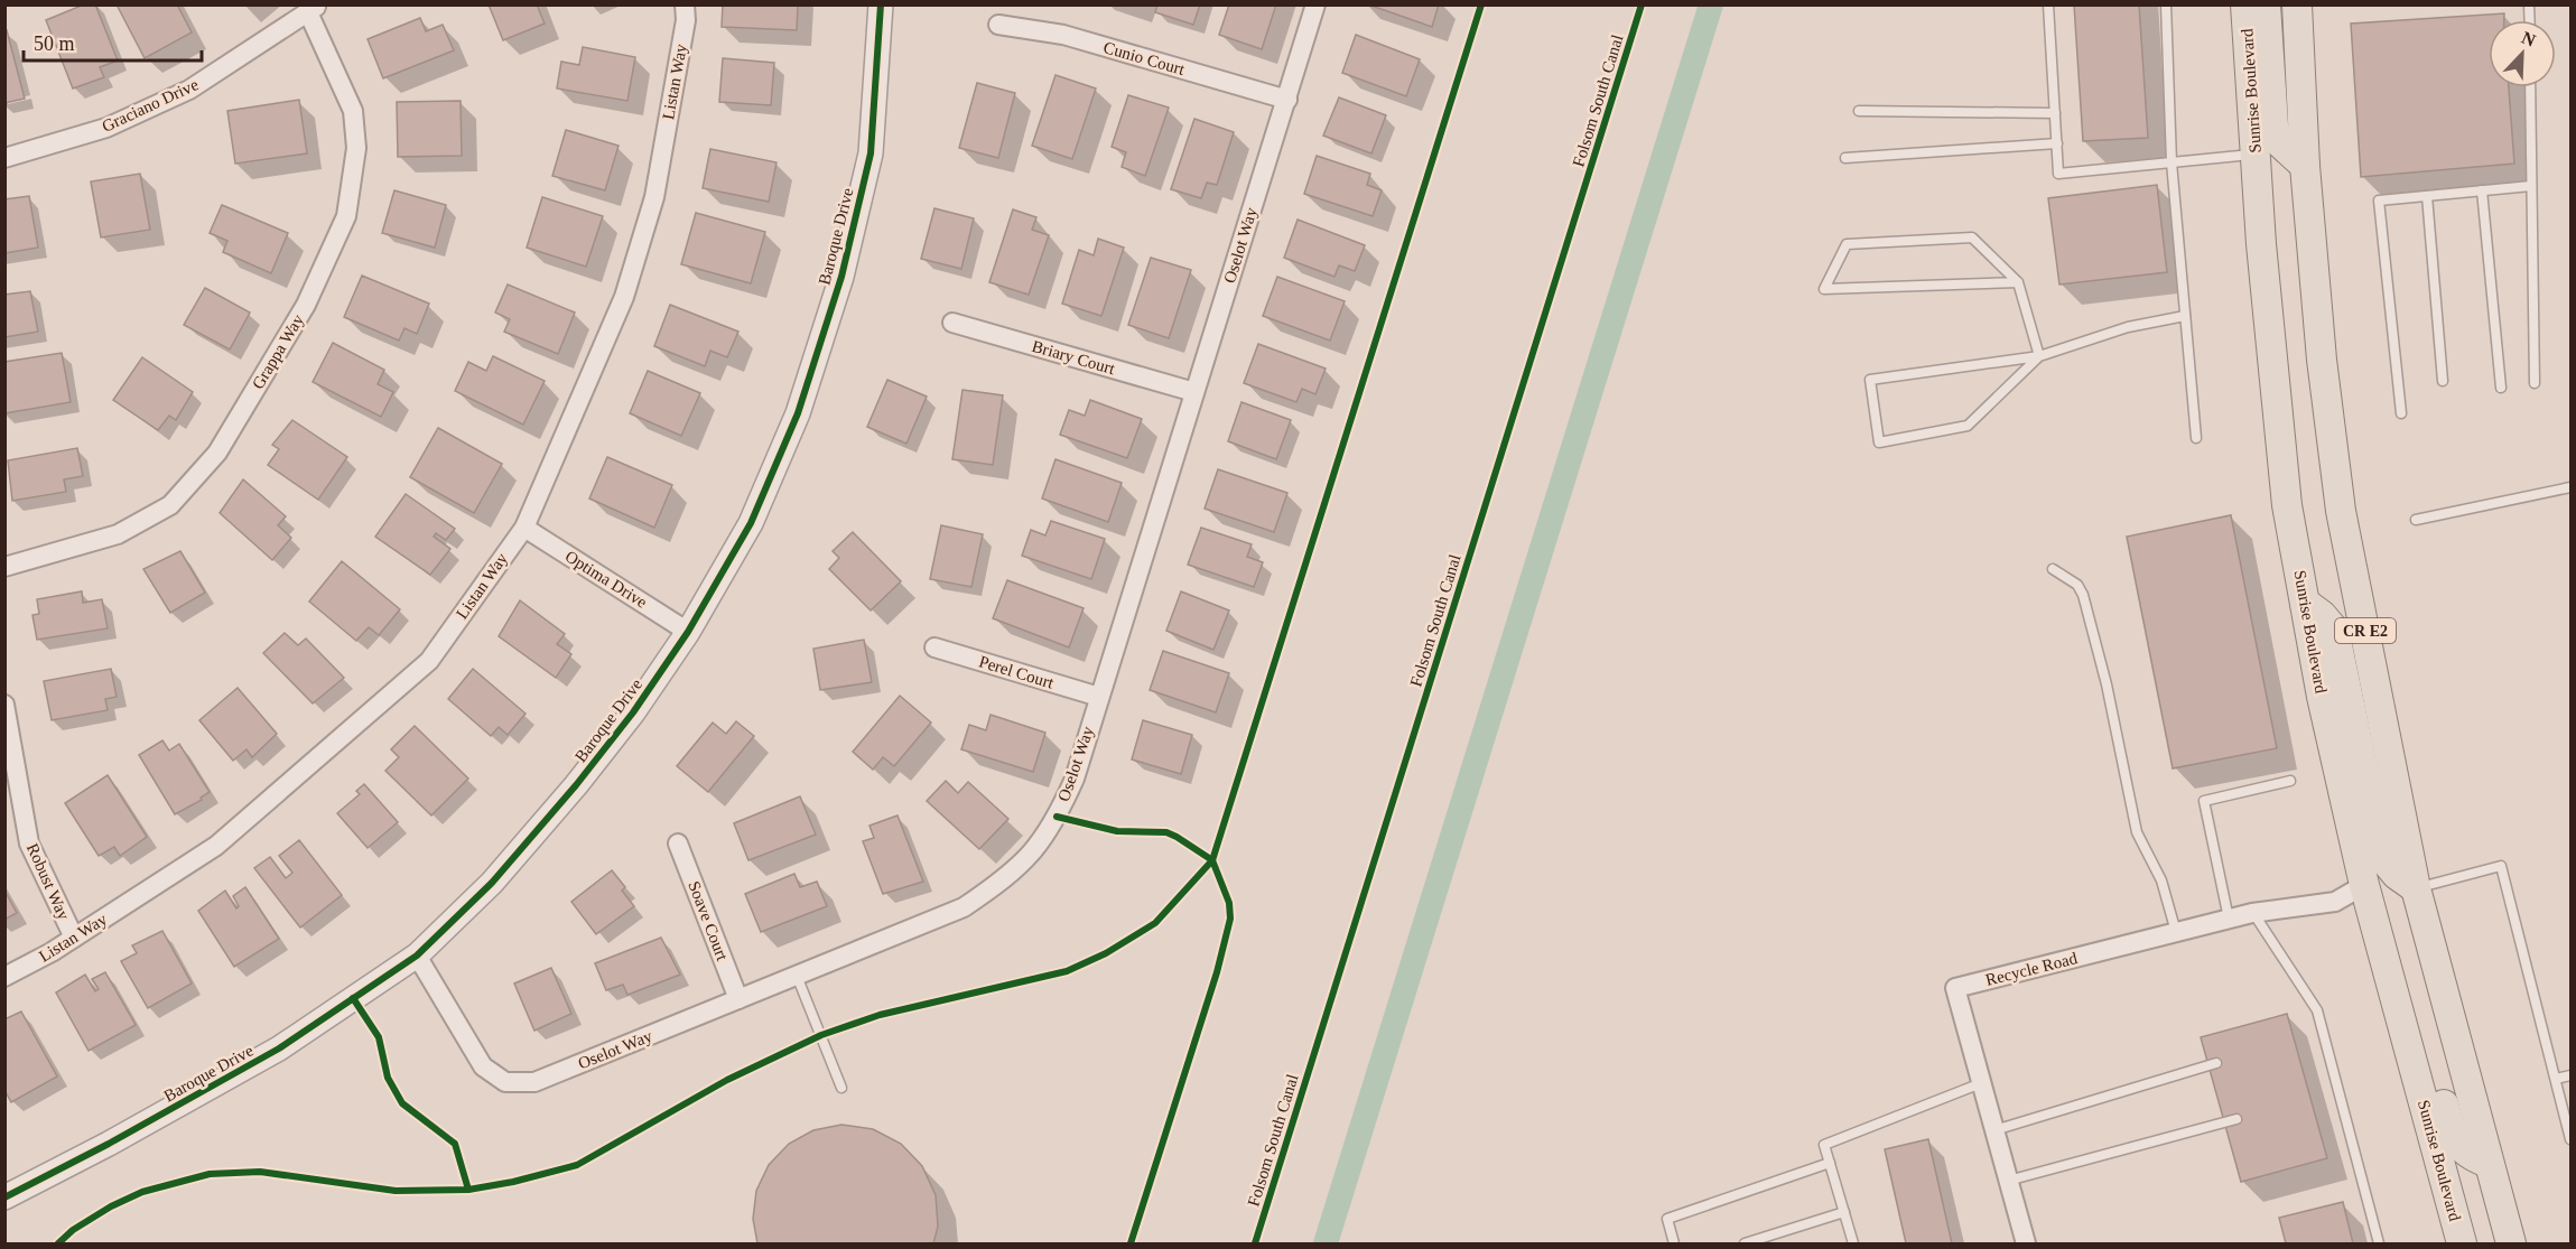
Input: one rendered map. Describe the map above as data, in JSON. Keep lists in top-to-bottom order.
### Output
{
  "streets": {
    "main road": ["Sunrise Boulevard", "CR E2"],
    "street": [
      "Cunio Court",
      "Listan Way",
      "Graciano Drive",
      "Baroque Drive",
      "Oselot Way",
      "Grappa Way",
      "Briary Court",
      "Optima Drive",
      "Perel Court",
      "Robust Way",
      "Soave Court",
      "Recycle Road"
    ],
    "cycle path": ["Folsom South Canal"]
  },
  "crossings": [
    ["Cunio Court", "Oselot Way"],
    ["Listan Way", "Optima Drive"],
    ["Listan Way", "Robust Way"],
    ["Sunrise Boulevard", "Recycle Road"],
    ["Graciano Drive", "Grappa Way"],
    ["Baroque Drive", "Oselot Way"],
    ["Baroque Drive", "Optima Drive"],
    ["Oselot Way", "Briary Court"],
    ["Oselot Way", "Perel Court"],
    ["Oselot Way", "Soave Court"]
  ],
  "scale_bar": "50 m",
  "north": "top right"
}
